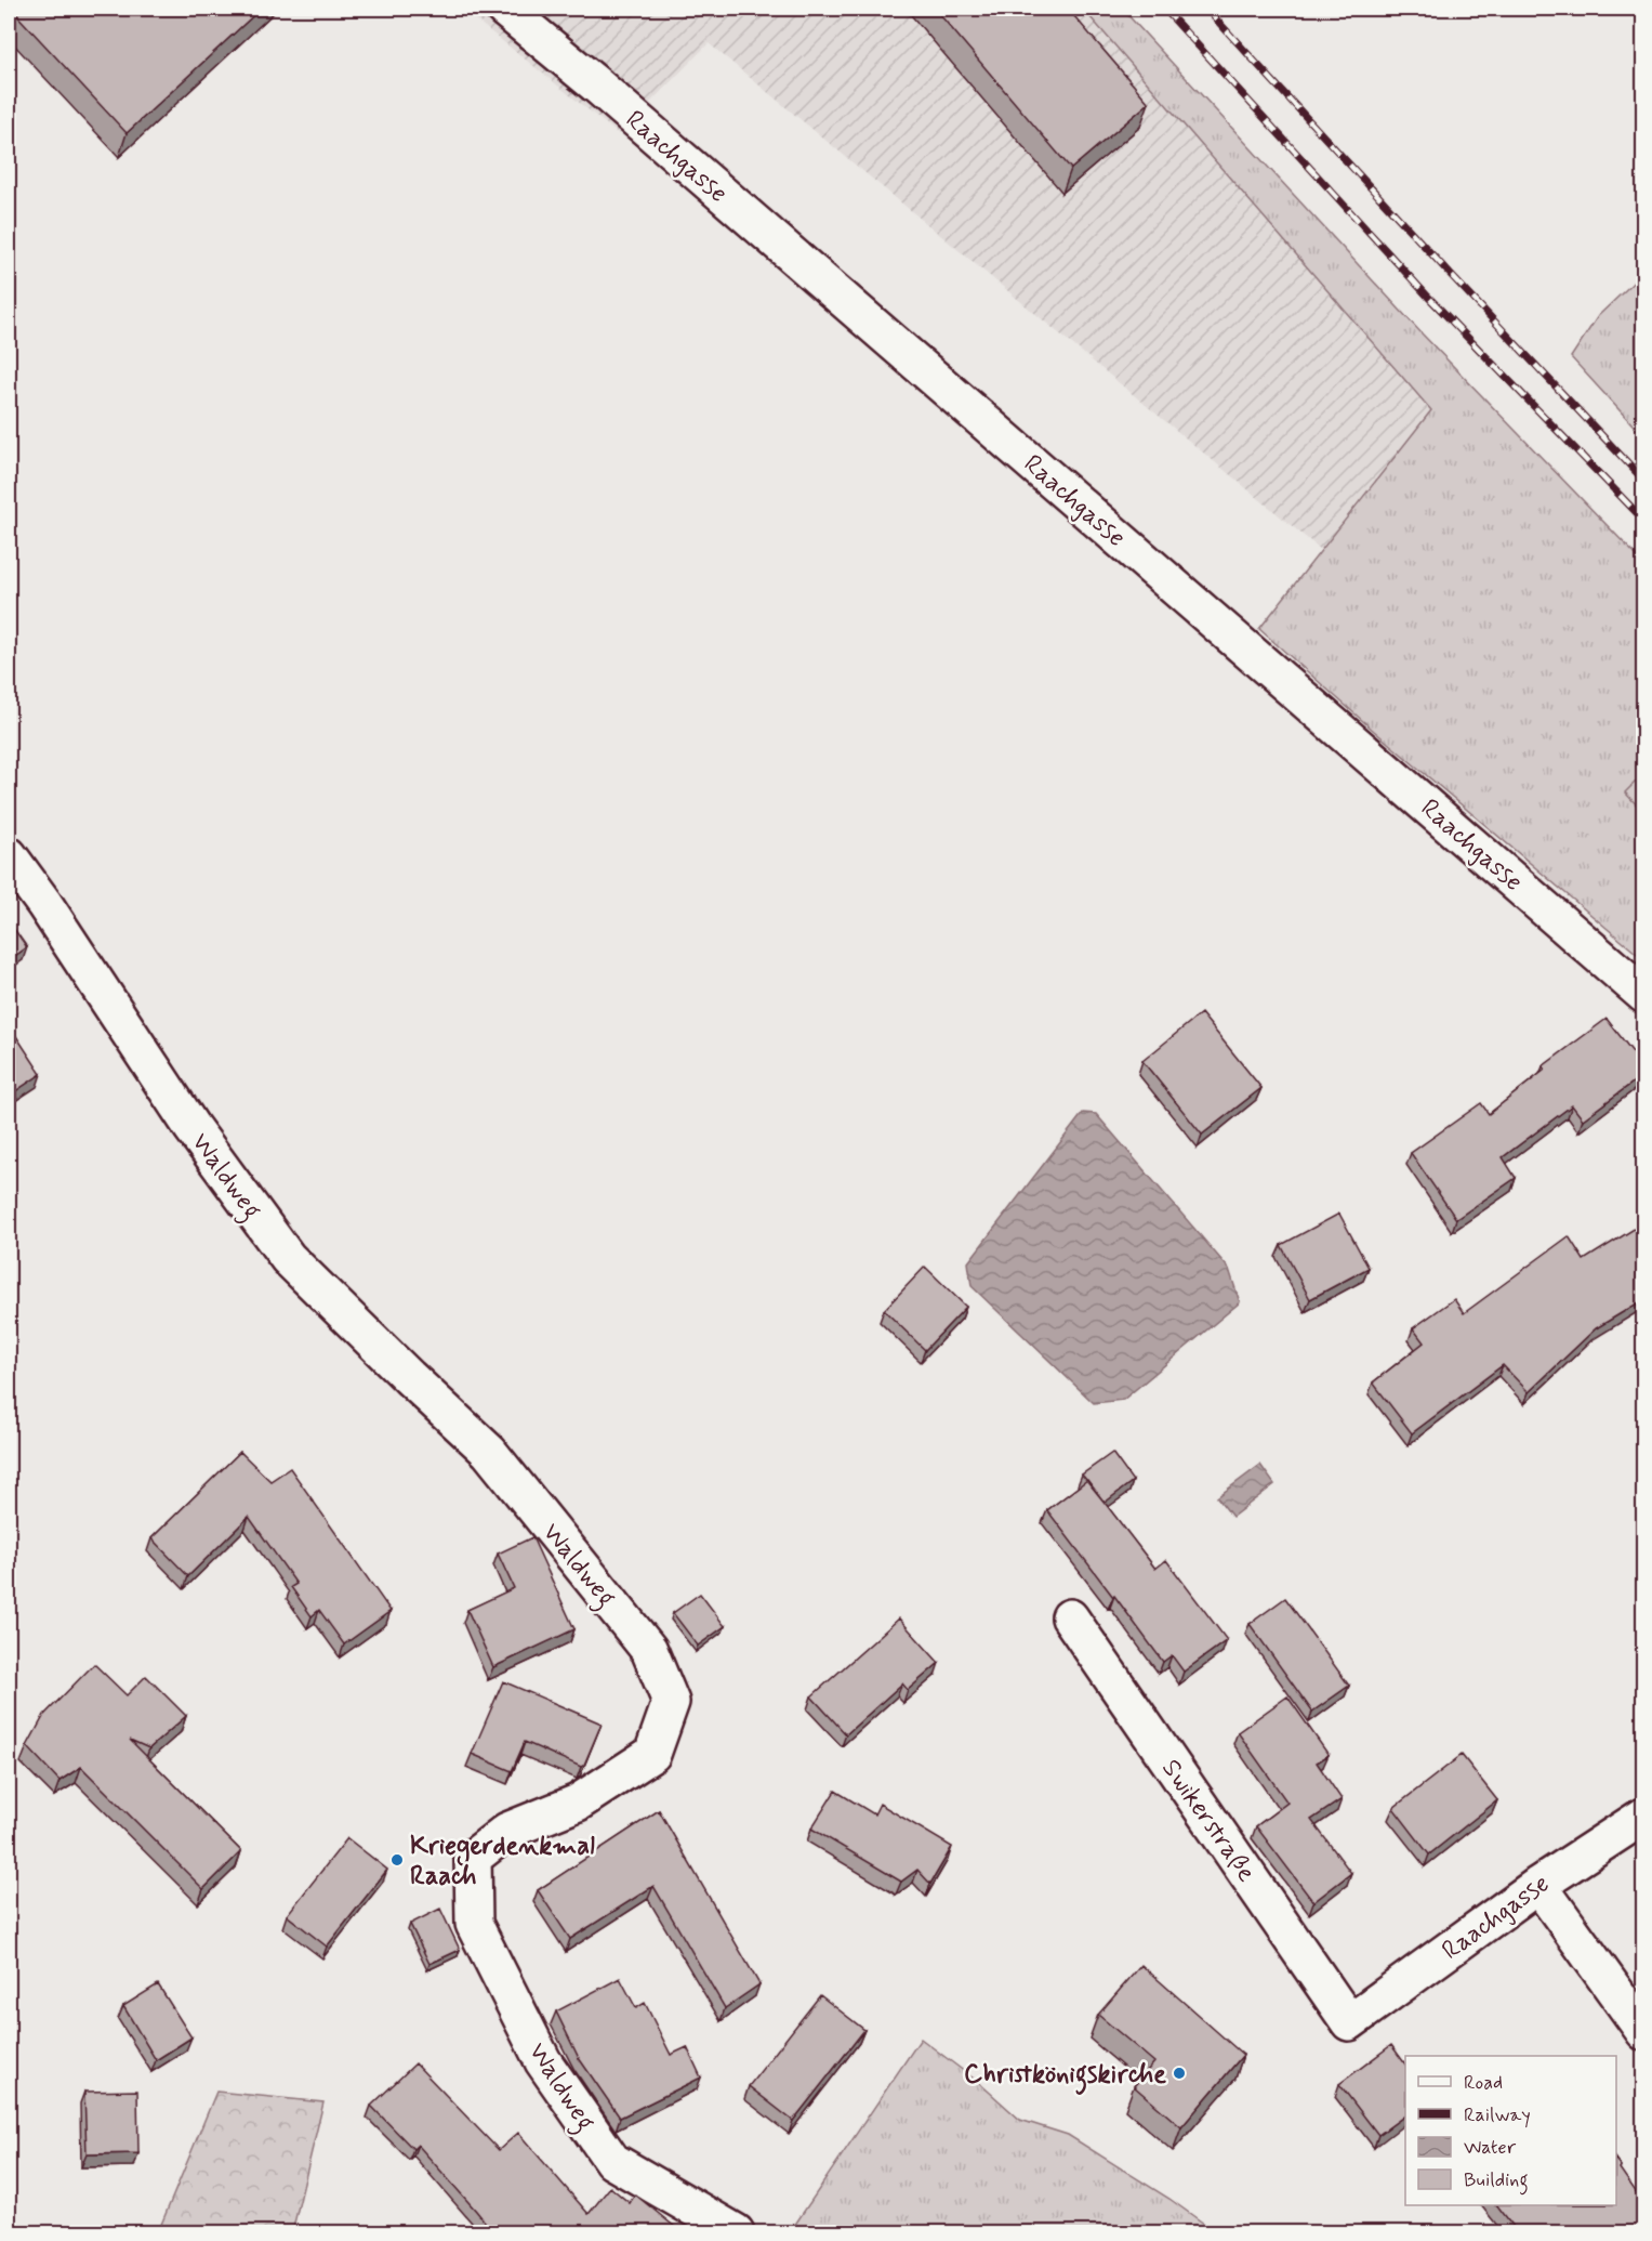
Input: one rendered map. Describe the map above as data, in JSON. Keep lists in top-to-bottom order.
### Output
{
  "streets": {
    "street": ["Raachgasse", "Waldweg", "Swikerstraße"]
  },
  "crossings": [
    ["Raachgasse", "Swikerstraße"]
  ],
  "places": ["Kriegerdenkmal Raach", "Christkönigskirche"],
  "legend": [
    "Road",
    "Railway",
    "Water",
    "Building"
  ]
}
